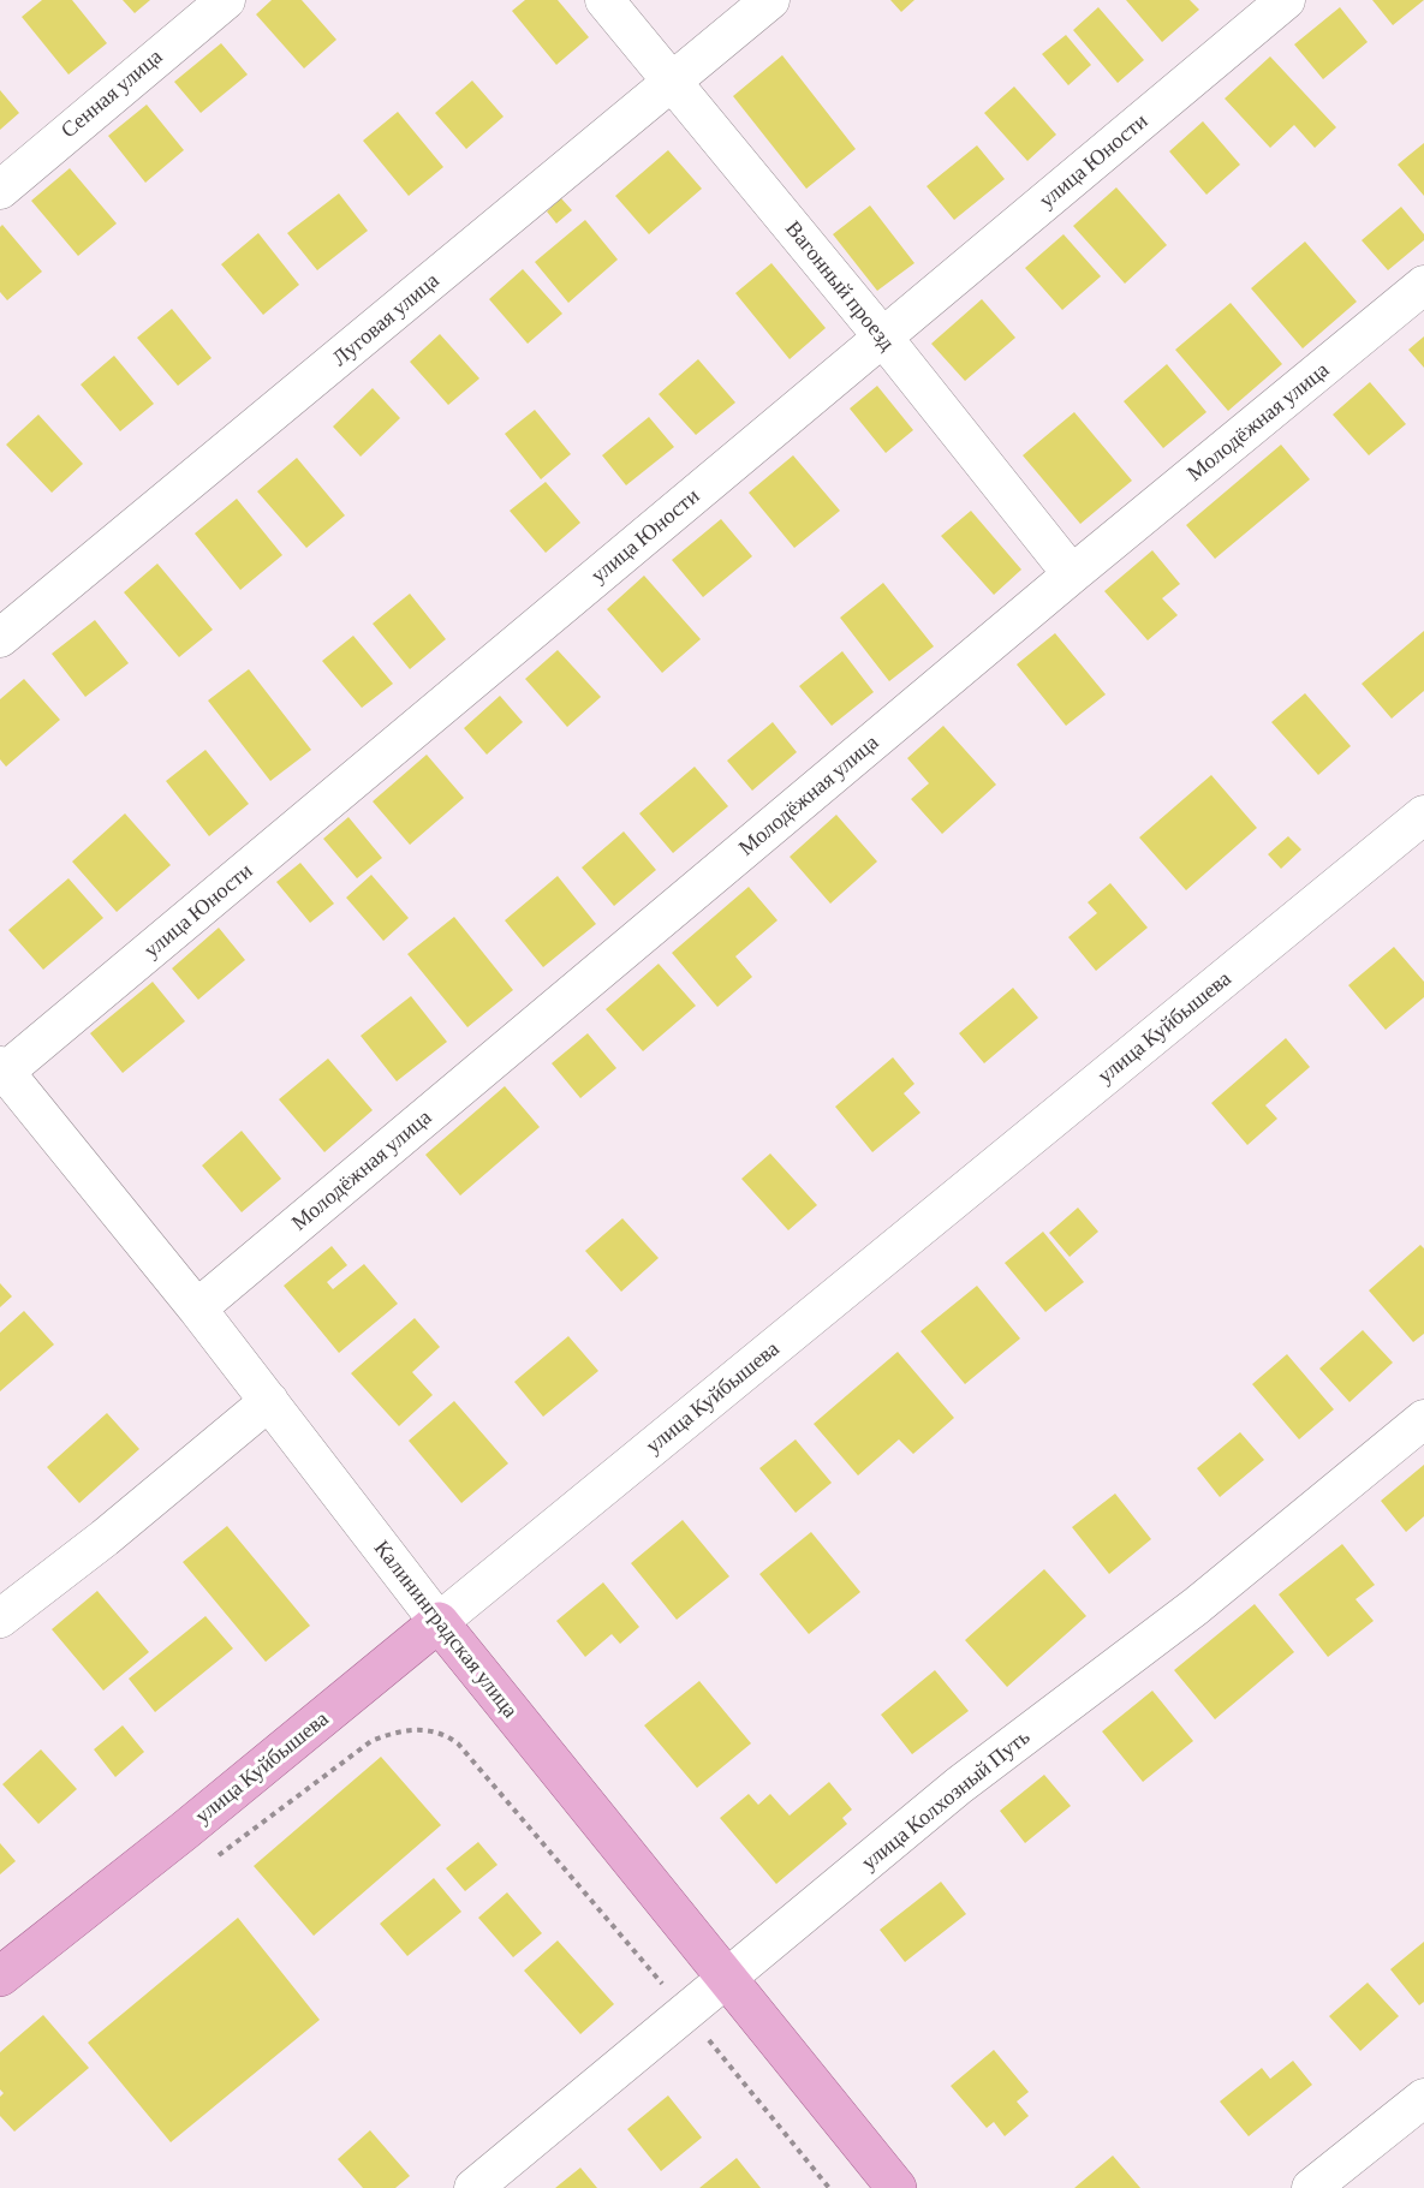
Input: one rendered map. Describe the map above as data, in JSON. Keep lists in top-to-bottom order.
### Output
{
  "streets": {
    "main road": ["улица Куйбышева", "Калининградская улица"],
    "street": [
      "Сенная улица",
      "улица Юности",
      "Вагонный проезд",
      "Луговая улица",
      "Молодёжная улица",
      "улица Колхозный Путь"
    ]
  },
  "crossings": [
    ["улица Юности", "Вагонный проезд"],
    ["улица Юности", "Калининградская улица"],
    ["Вагонный проезд", "Луговая улица"],
    ["Вагонный проезд", "Молодёжная улица"],
    ["Молодёжная улица", "Калининградская улица"],
    ["улица Куйбышева", "Калининградская улица"],
    ["Калининградская улица", "улица Колхозный Путь"]
  ]
}
